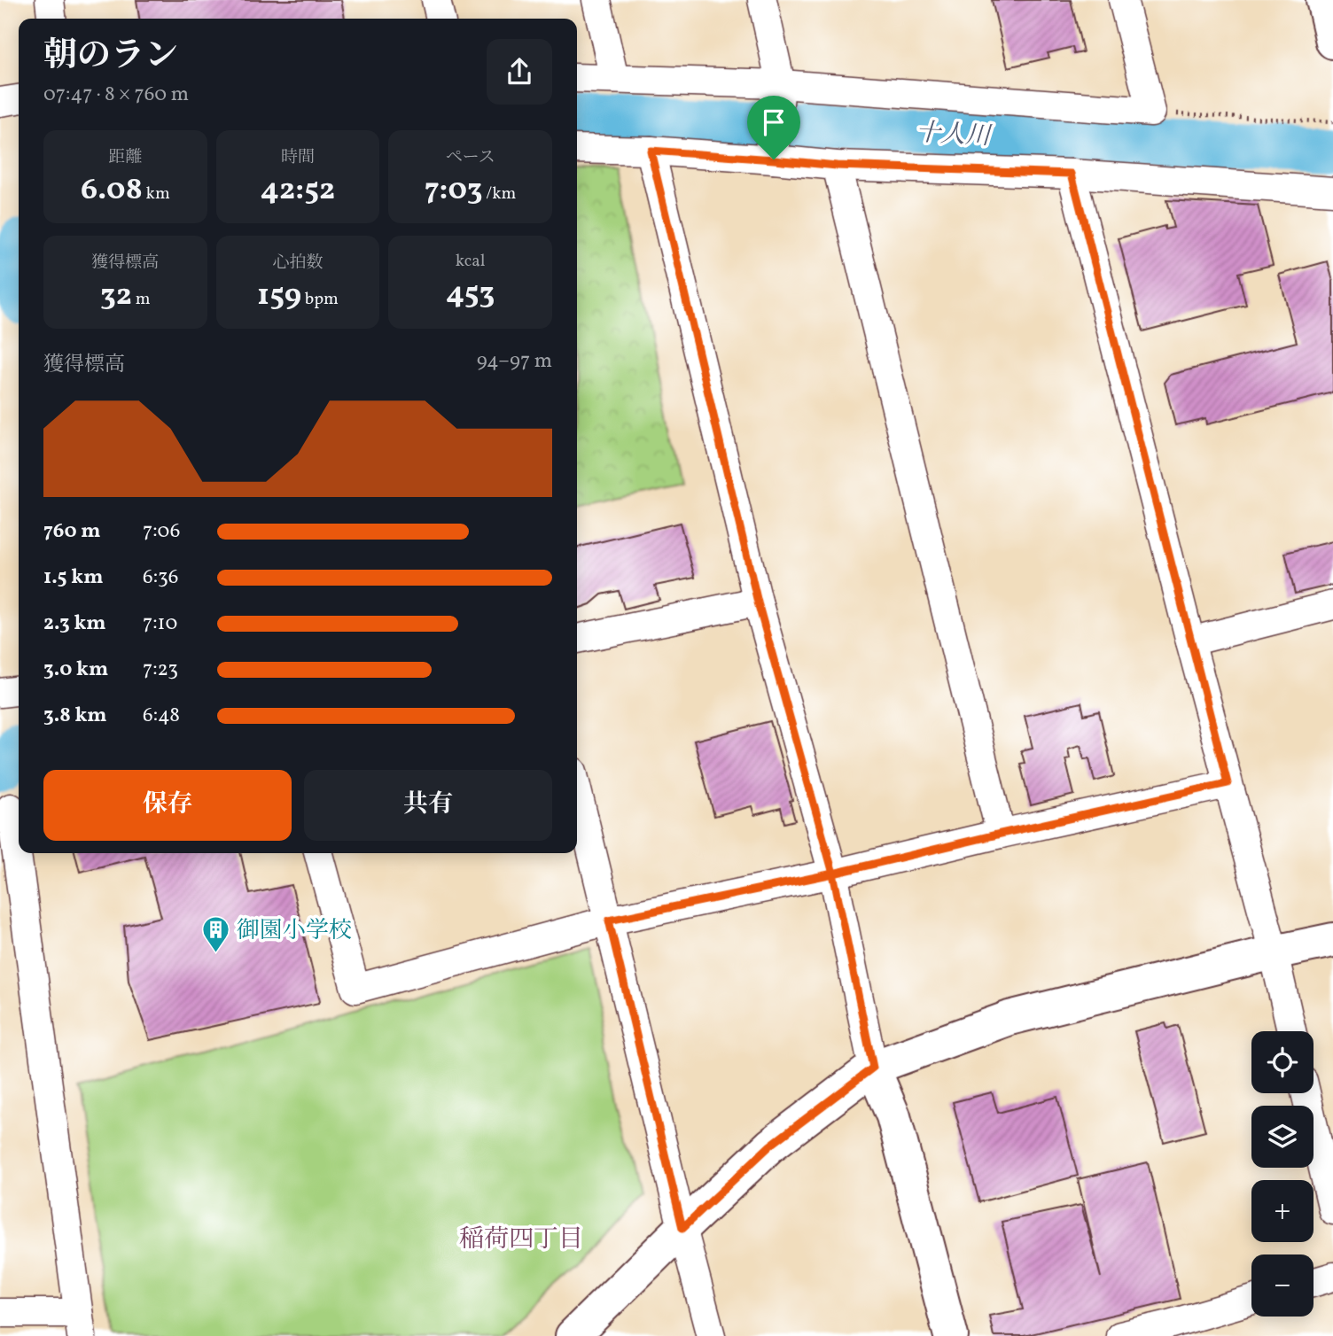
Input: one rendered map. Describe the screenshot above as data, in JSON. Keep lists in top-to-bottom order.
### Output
{
  "districts": ["稲荷四丁目"],
  "water": ["十人川"],
  "places": {
    "building": ["御園小学校"]
  },
  "page": {
    "heading": ["朝のラン", "07:47 · 8 × 760 m"],
    "stats": [
      ["距離", "6.08 km"],
      ["時間", "42:52"],
      ["ペース", "7:03 /km"],
      ["獲得標高", "32 m"],
      ["心拍数", "159 bpm"],
      ["kcal", "453"]
    ],
    "chart": ["獲得標高", "94–97 m"],
    "list": [
      {
        "name": "760 m",
        "note": "7:06"
      },
      {
        "name": "1.5 km",
        "note": "6:36"
      },
      {
        "name": "2.3 km",
        "note": "7:10"
      },
      {
        "name": "3.0 km",
        "note": "7:23"
      },
      {
        "name": "3.8 km",
        "note": "6:48"
      }
    ],
    "buttons": ["保存", "共有"],
    "map_buttons": ["+", "−"]
  }
}
